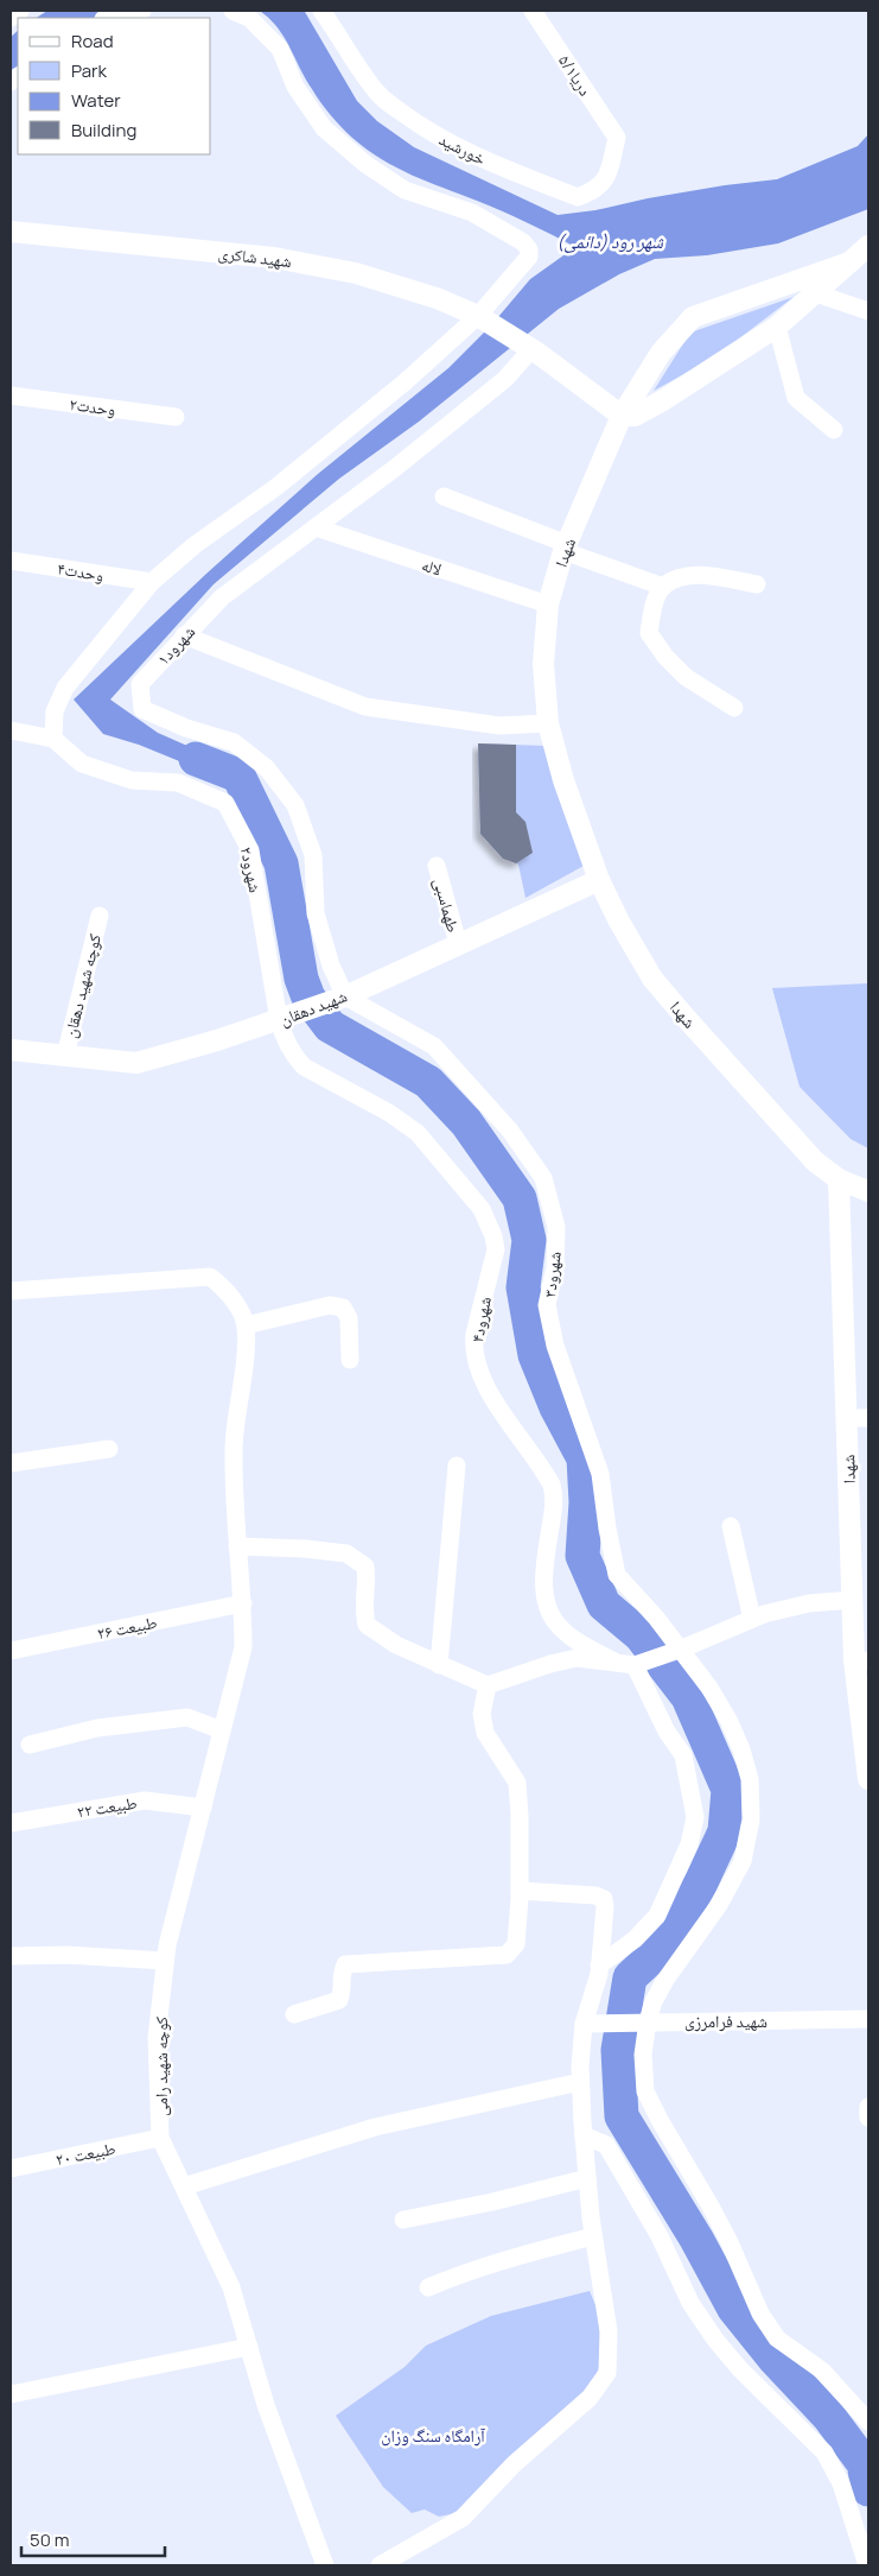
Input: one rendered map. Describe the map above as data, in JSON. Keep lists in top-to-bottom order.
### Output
{
  "streets": {
    "street": [
      "دریا۵/۱",
      "خورشید",
      "شهید شاکری",
      "وحدت۲",
      "شهدا",
      "لاله",
      "وحدت۴",
      "شهرود۱",
      "شهرود۲",
      "طهماسبی",
      "کوچه شهید دهقان",
      "شهید دهقان",
      "شهرود۳",
      "شهرود۴",
      "طبیعت ۲۶",
      "طبیعت ۲۲",
      "شهید فرامرزی",
      "کوچه شهید رامی",
      "طبیعت ۲۰"
    ]
  },
  "crossings": [
    ["دریا۵/۱", "خورشید"],
    ["شهید شاکری", "شهدا"],
    ["شهید شاکری", "شهرود۱"],
    ["شهدا", "لاله"],
    ["شهدا", "شهید دهقان"],
    ["لاله", "شهرود۱"],
    ["شهرود۱", "شهید دهقان"],
    ["شهرود۱", "شهرود۳"],
    ["شهرود۲", "شهید دهقان"],
    ["شهرود۲", "شهرود۴"],
    ["طهماسبی", "شهید دهقان"],
    ["کوچه شهید دهقان", "شهید دهقان"],
    ["شهید دهقان", "شهرود۳"],
    ["شهید دهقان", "شهرود۴"],
    ["شهرود۳", "شهید فرامرزی"],
    ["طبیعت ۲۶", "کوچه شهید رامی"],
    ["طبیعت ۲۲", "کوچه شهید رامی"],
    ["کوچه شهید رامی", "طبیعت ۲۰"]
  ],
  "water": ["شهر رود (دائمی)"],
  "parks": ["آرامگاه سنگ وزان"],
  "legend": [
    "Road",
    "Park",
    "Water",
    "Building"
  ],
  "scale_bar": "50 m"
}
